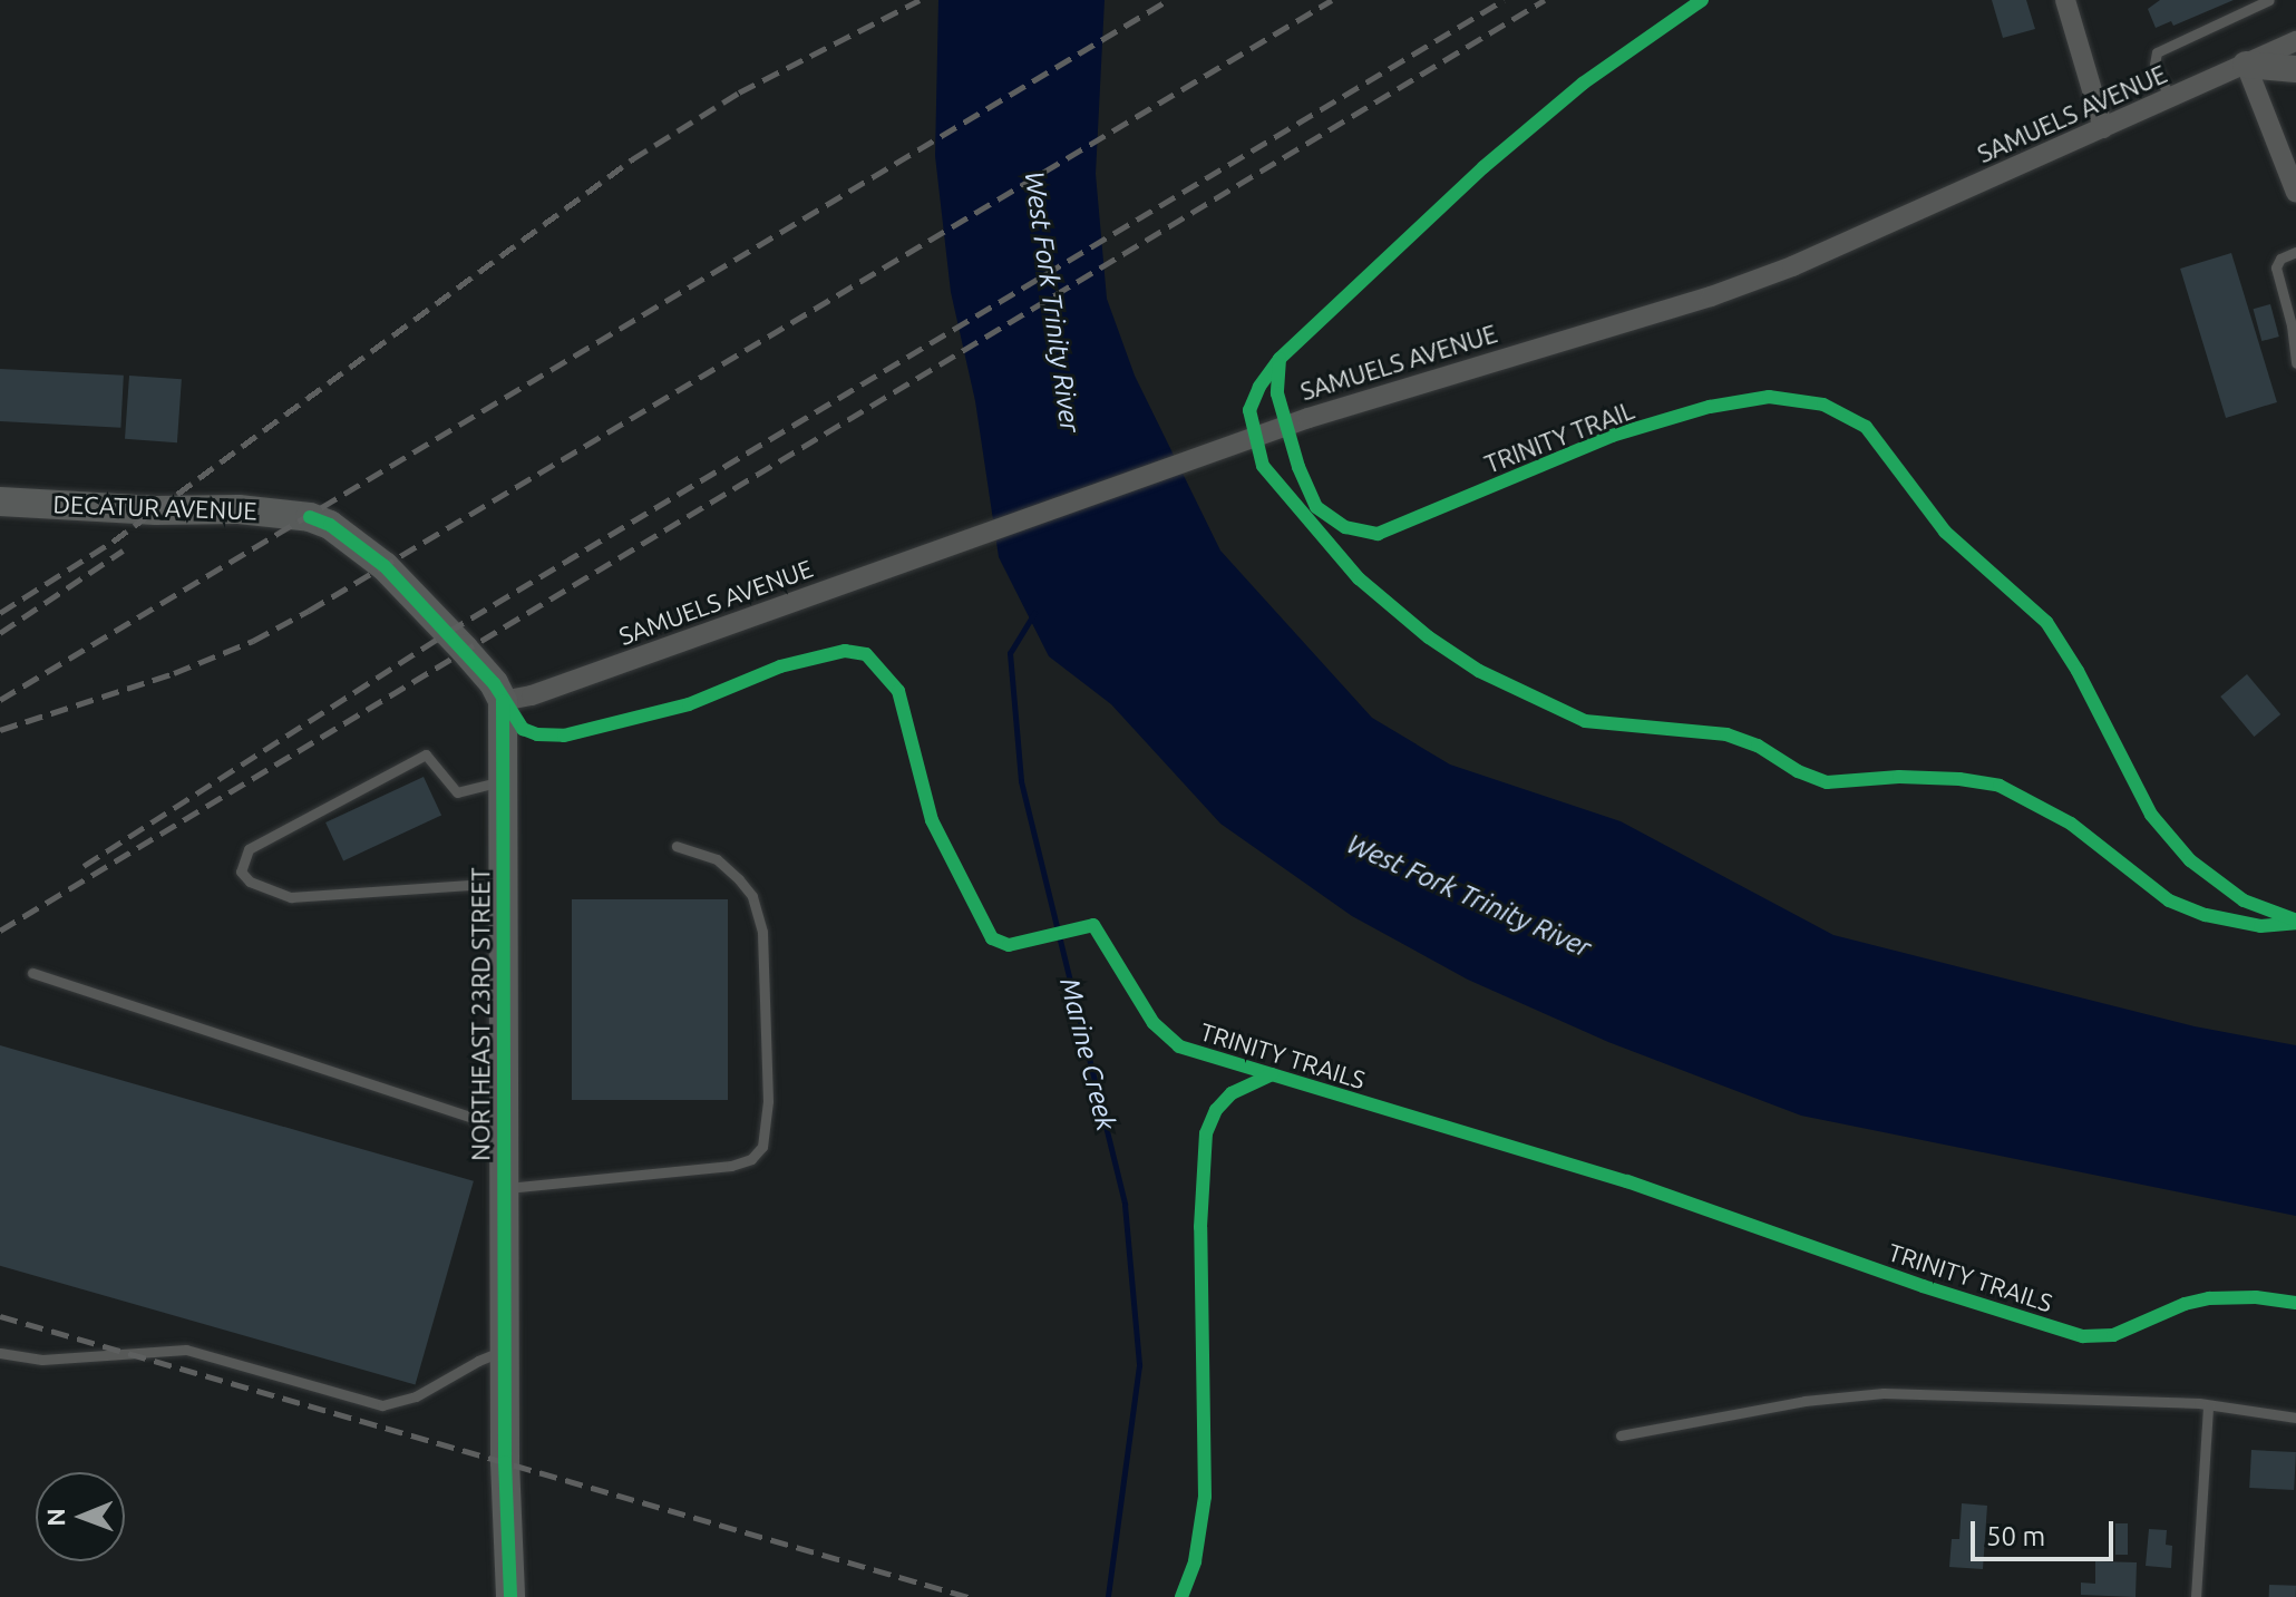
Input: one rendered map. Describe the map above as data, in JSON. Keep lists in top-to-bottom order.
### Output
{
  "streets": {
    "main road": ["DECATUR AVENUE", "NORTHEAST 23RD STREET"],
    "street": ["SAMUELS AVENUE"],
    "cycle path": ["TRINITY TRAIL", "TRINITY TRAILS"]
  },
  "crossings": [
    ["SAMUELS AVENUE", "DECATUR AVENUE"],
    ["SAMUELS AVENUE", "NORTHEAST 23RD STREET"],
    ["DECATUR AVENUE", "NORTHEAST 23RD STREET"]
  ],
  "water": ["West Fork Trinity River", "Marine Creek"],
  "scale_bar": "50 m",
  "north": "left"
}
